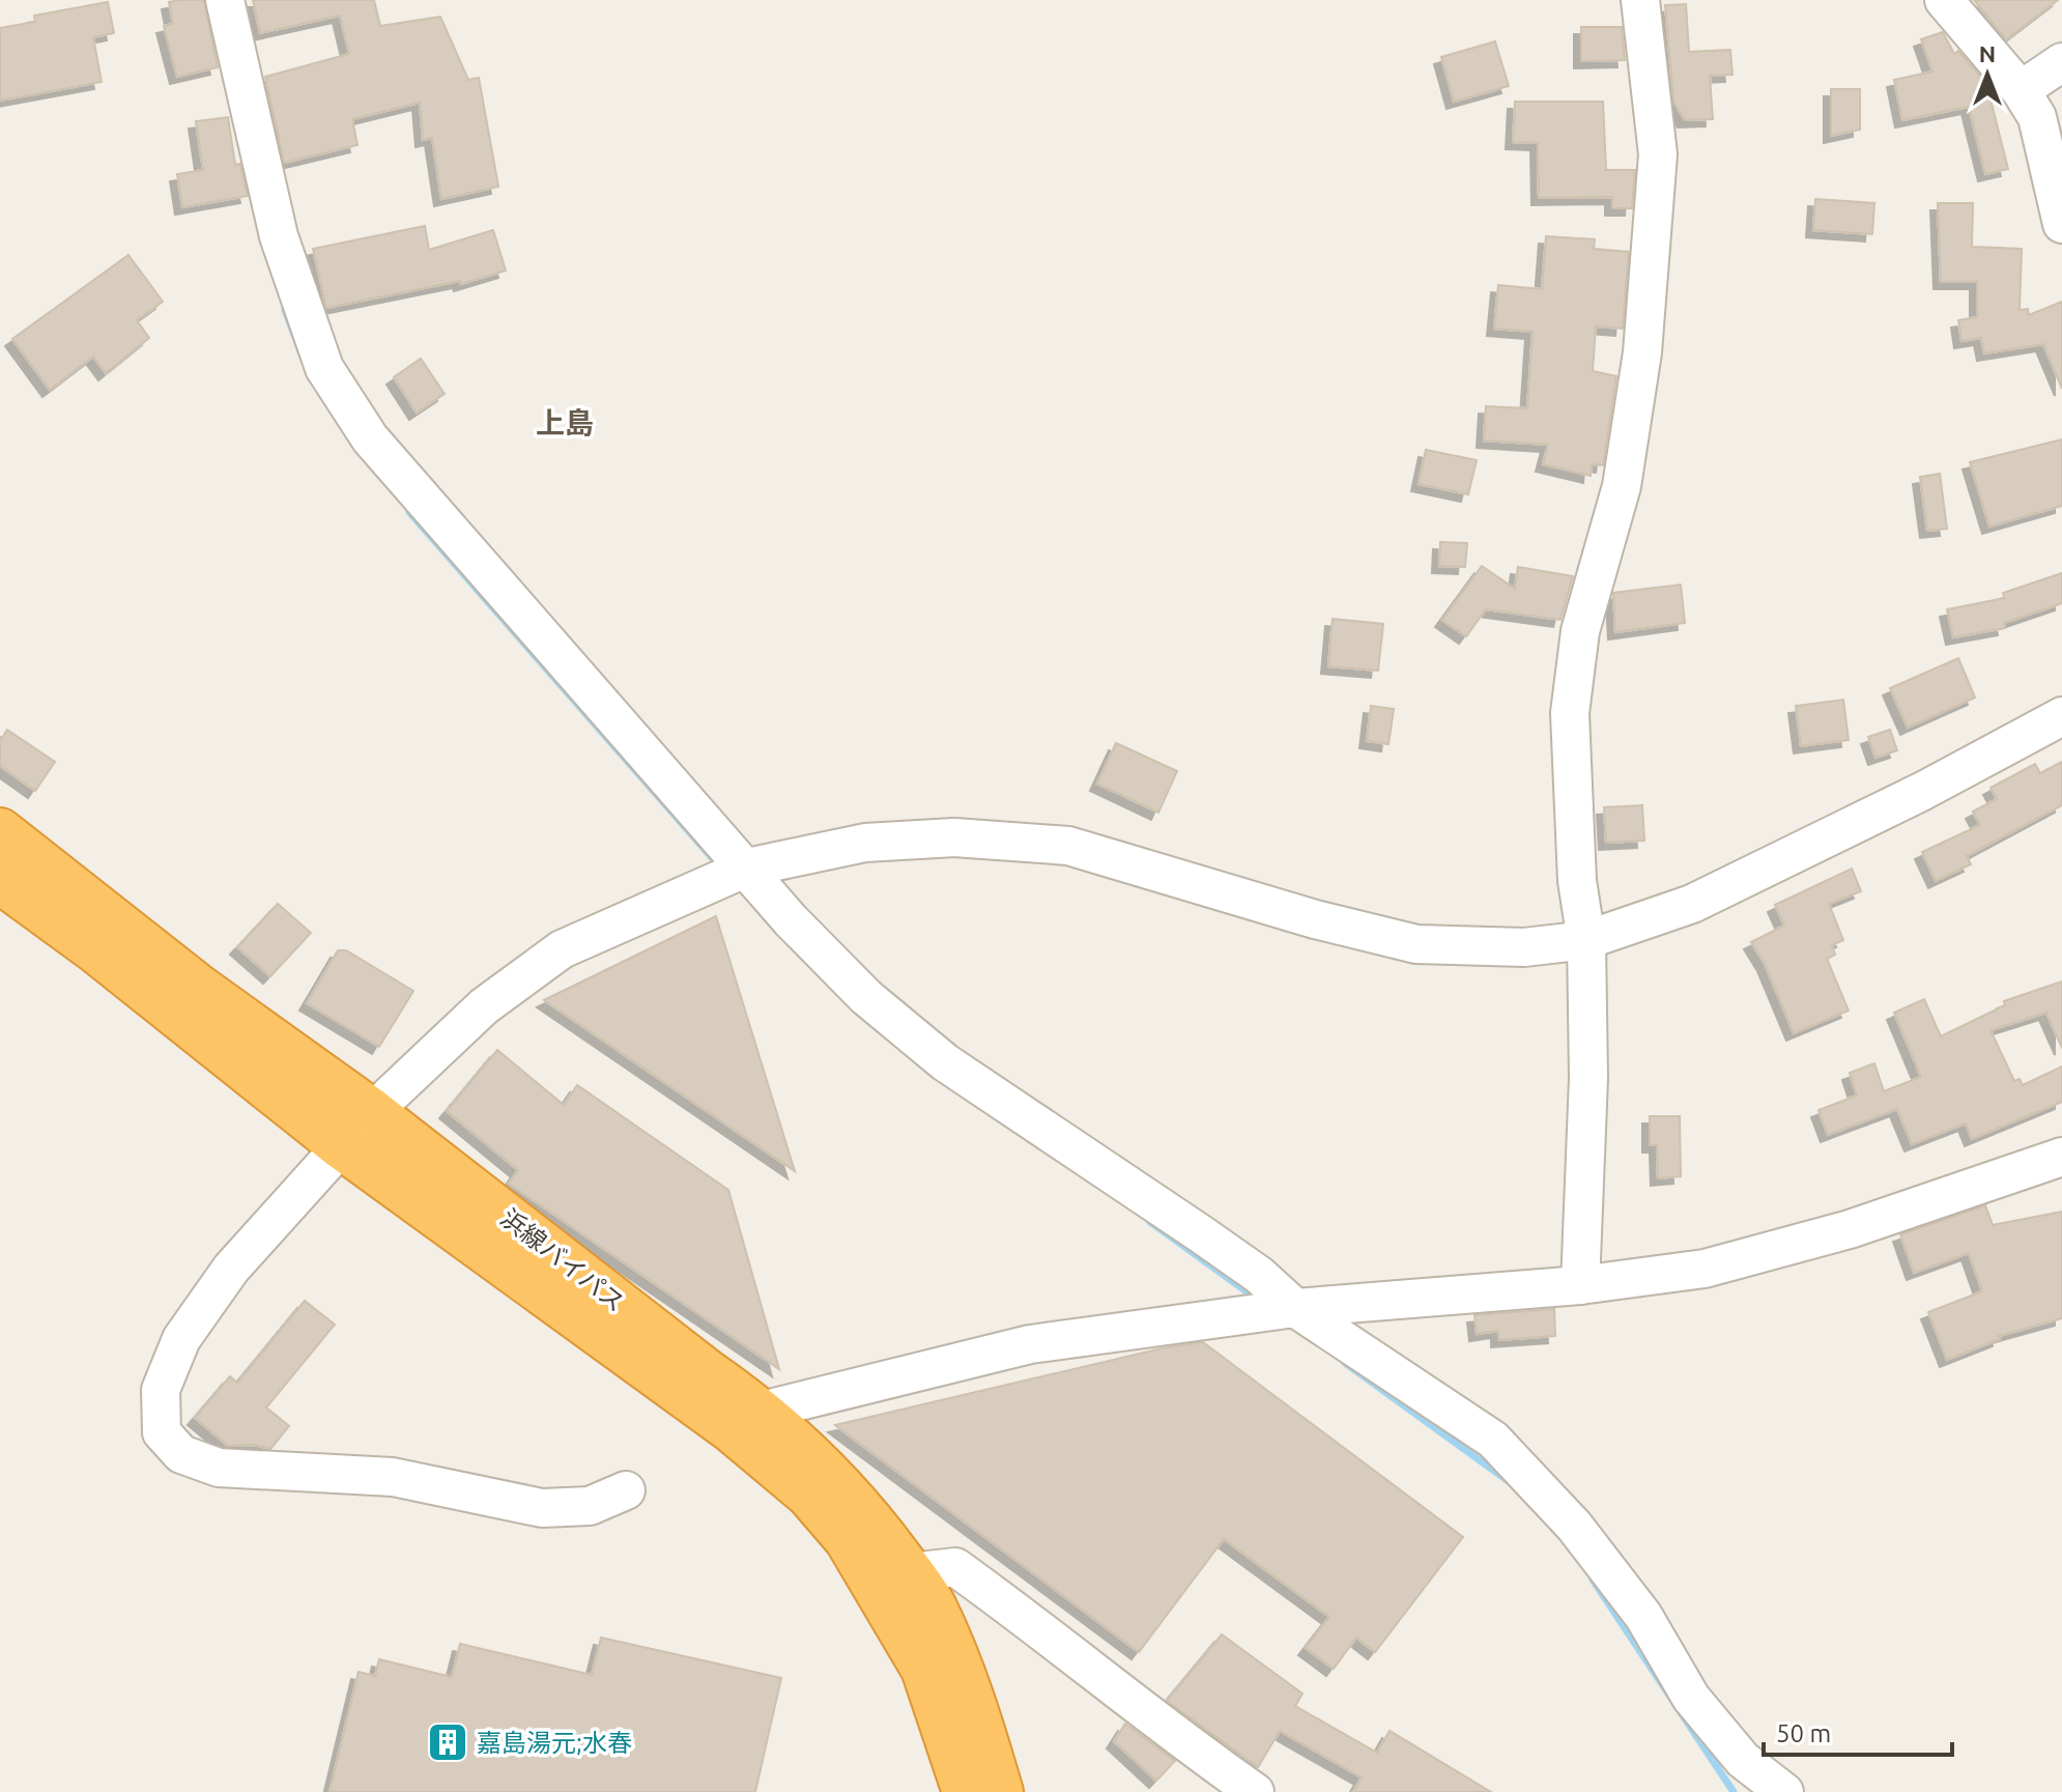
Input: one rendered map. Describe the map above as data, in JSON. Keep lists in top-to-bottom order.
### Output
{
  "streets": {
    "highway": ["浜線バイパス"]
  },
  "districts": ["上島"],
  "places": {
    "building": ["嘉島湯元;水春"]
  },
  "scale_bar": "50 m",
  "north": "top"
}
